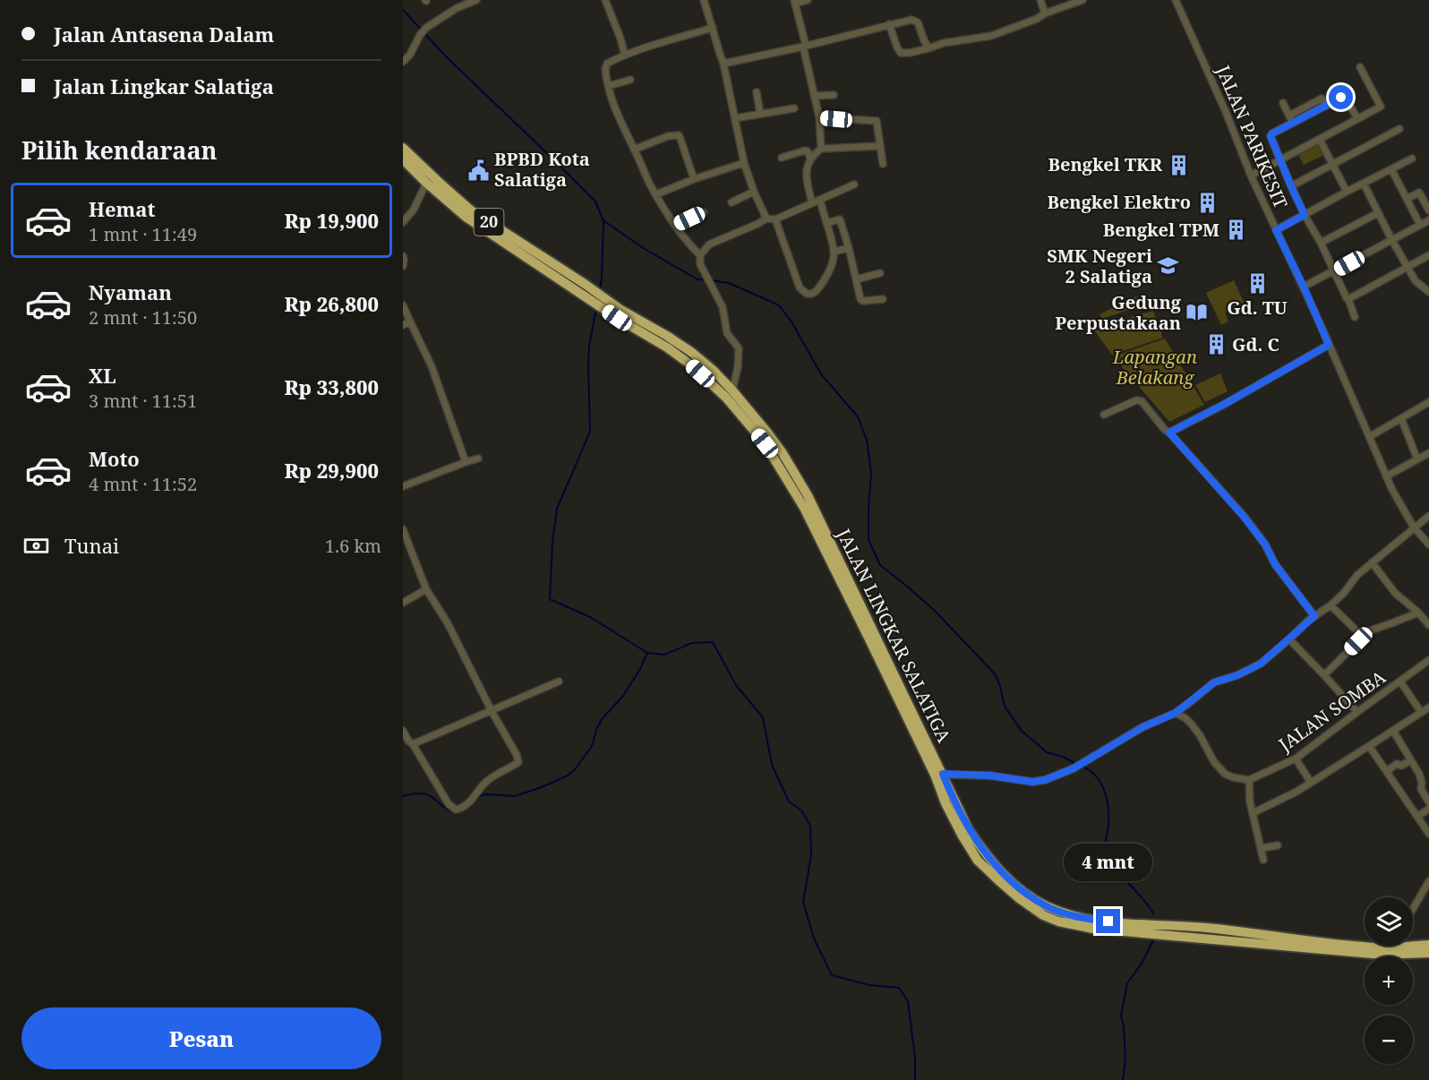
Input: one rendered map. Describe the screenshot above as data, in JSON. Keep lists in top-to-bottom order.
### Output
{
  "streets": {
    "highway": ["20", "JALAN LINGKAR SALATIGA"],
    "street": ["JALAN PARIKESIT", "JALAN SOMBA"]
  },
  "parks": ["Lapangan Belakang"],
  "places": {
    "building": [
      "Bengkel TKR",
      "Bengkel Elektro",
      "Bengkel TPM",
      "Gd. TU",
      "Gd. C"
    ],
    "public building": ["BPBD Kota Salatiga"],
    "school or university": ["SMK Negeri 2 Salatiga"],
    "library": ["Gedung Perpustakaan"]
  },
  "page": {
    "banner": ["Jalan Antasena Dalam", "Jalan Lingkar Salatiga"],
    "heading": "Pilih kendaraan",
    "list": [
      {
        "name": "Hemat",
        "note": "1 mnt · 11:49",
        "value": "Rp 19,900"
      },
      {
        "name": "Nyaman",
        "note": "2 mnt · 11:50",
        "value": "Rp 26,800"
      },
      {
        "name": "XL",
        "note": "3 mnt · 11:51",
        "value": "Rp 33,800"
      },
      {
        "name": "Moto",
        "note": "4 mnt · 11:52",
        "value": "Rp 29,900"
      }
    ],
    "pay": ["Tunai", "1.6 km"],
    "bubble": "4 mnt",
    "map_buttons": ["+", "−"],
    "buttons": "Pesan"
  }
}
